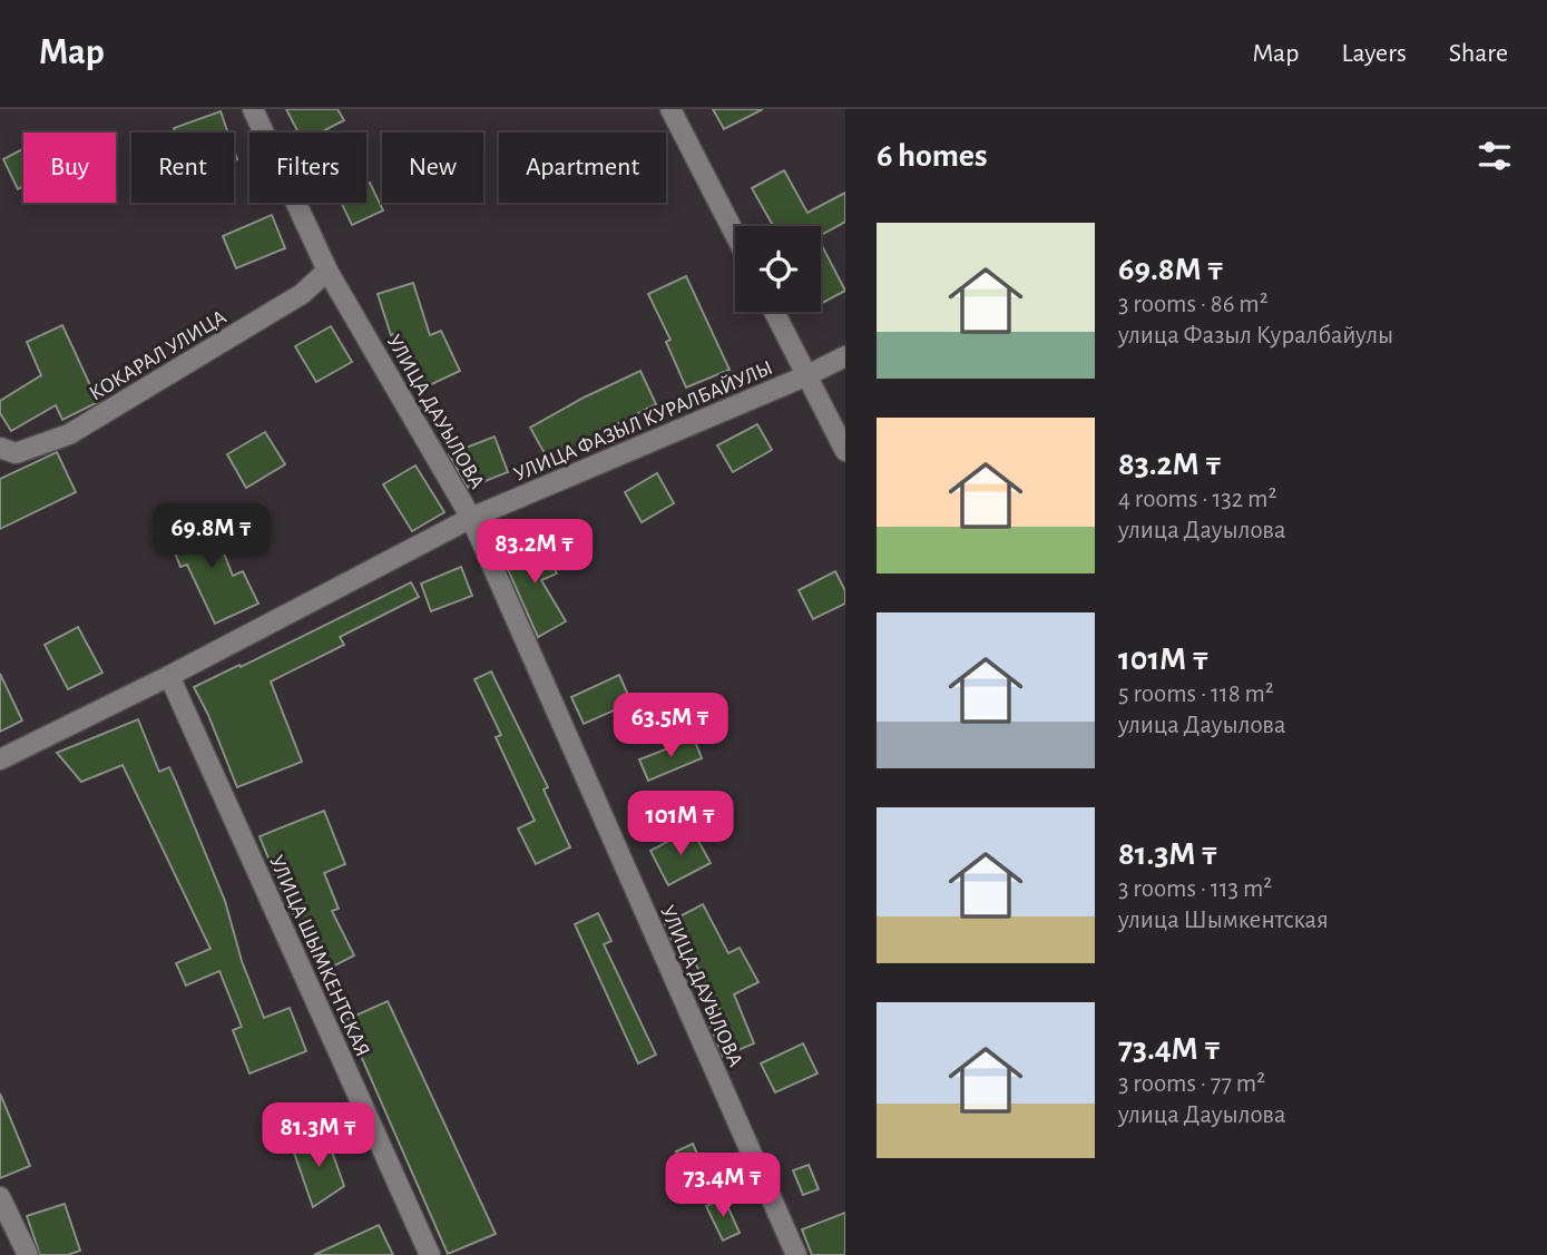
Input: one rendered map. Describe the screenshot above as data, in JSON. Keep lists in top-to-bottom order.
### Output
{
  "streets": {
    "street": [
      "КОКАРАЛ УЛИЦА",
      "УЛИЦА ДАУЫЛОВА",
      "УЛИЦА ФАЗЫЛ КУРАЛБАЙУЛЫ",
      "УЛИЦА ШЫМКЕНТСКАЯ"
    ]
  },
  "crossings": [
    ["КОКАРАЛ УЛИЦА", "УЛИЦА ДАУЫЛОВА"],
    ["УЛИЦА ДАУЫЛОВА", "УЛИЦА ФАЗЫЛ КУРАЛБАЙУЛЫ"],
    ["УЛИЦА ФАЗЫЛ КУРАЛБАЙУЛЫ", "УЛИЦА ШЫМКЕНТСКАЯ"]
  ],
  "page": {
    "header": "Map",
    "nav": ["Map", "Layers", "Share"],
    "heading": "6 homes",
    "chip": [
      "Buy",
      "Rent",
      "Filters",
      "New",
      "Apartment"
    ],
    "list": [
      {
        "name": "69.8M ₸",
        "note": "3 rooms · 86 m² · улица Фазыл Куралбайулы"
      },
      {
        "name": "83.2M ₸",
        "note": "4 rooms · 132 m² · улица Дауылова"
      },
      {
        "name": "101M ₸",
        "note": "5 rooms · 118 m² · улица Дауылова"
      },
      {
        "name": "81.3M ₸",
        "note": "3 rooms · 113 m² · улица Шымкентская"
      },
      {
        "name": "73.4M ₸",
        "note": "3 rooms · 77 m² · улица Дауылова"
      }
    ],
    "price": [
      "69.8M ₸",
      "83.2M ₸",
      "63.5M ₸",
      "101M ₸",
      "81.3M ₸",
      "73.4M ₸"
    ]
  }
}
